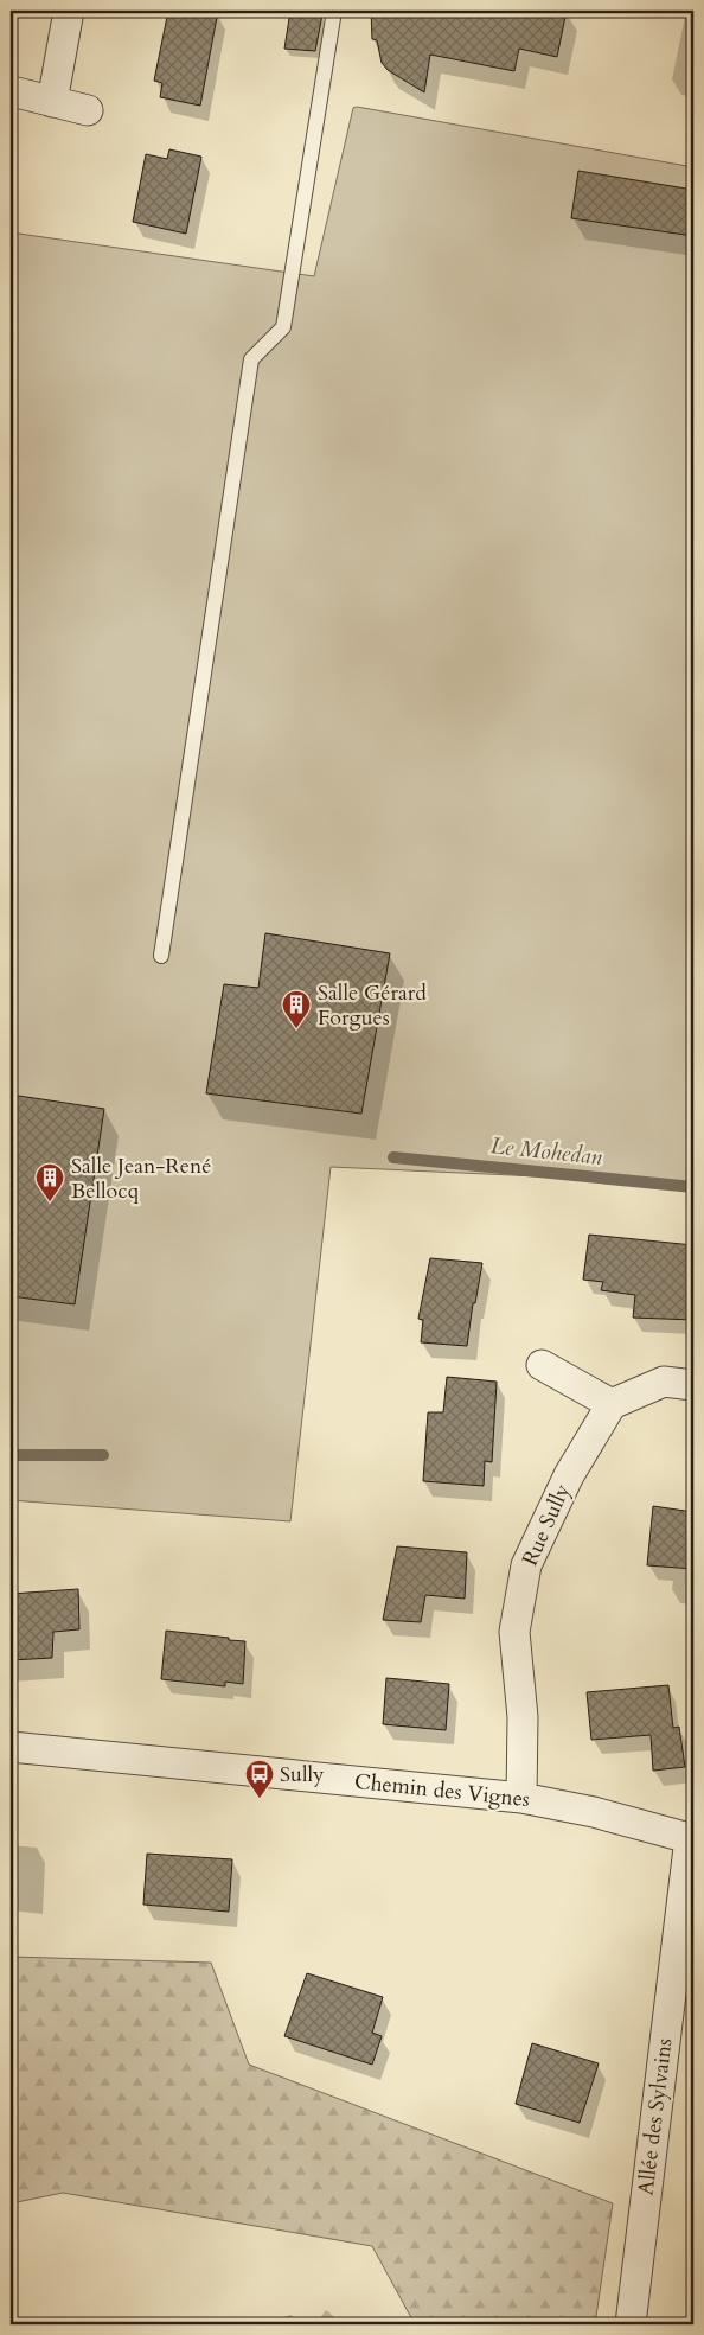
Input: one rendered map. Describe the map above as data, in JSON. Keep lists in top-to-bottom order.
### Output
{
  "streets": {
    "street": ["Rue Sully", "Chemin des Vignes", "Allée des Sylvains"]
  },
  "crossings": [
    ["Rue Sully", "Chemin des Vignes"],
    ["Chemin des Vignes", "Allée des Sylvains"]
  ],
  "water": ["Le Mohedan"],
  "places": {
    "building": ["Salle Gérard Forgues", "Salle Jean-René Bellocq"],
    "bus stop": ["Sully"]
  }
}
